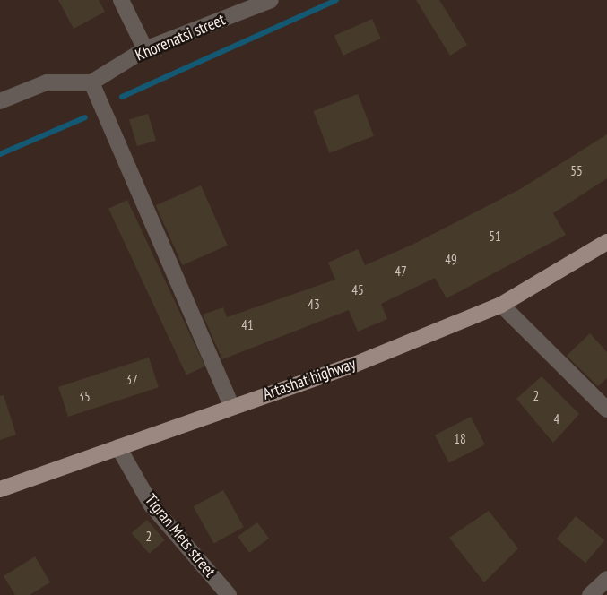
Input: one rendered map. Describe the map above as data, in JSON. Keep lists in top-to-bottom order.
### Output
{
  "streets": {
    "main road": ["Artashat highway"],
    "street": ["Khorenatsi street", "Tigran Mets street"]
  },
  "crossings": [
    ["Artashat highway", "Tigran Mets street"]
  ],
  "house_numbers": [
    "55",
    "51",
    "49",
    "47",
    "45",
    "43",
    "41",
    "37",
    "2",
    "35",
    "4",
    "18",
    "2"
  ]
}
